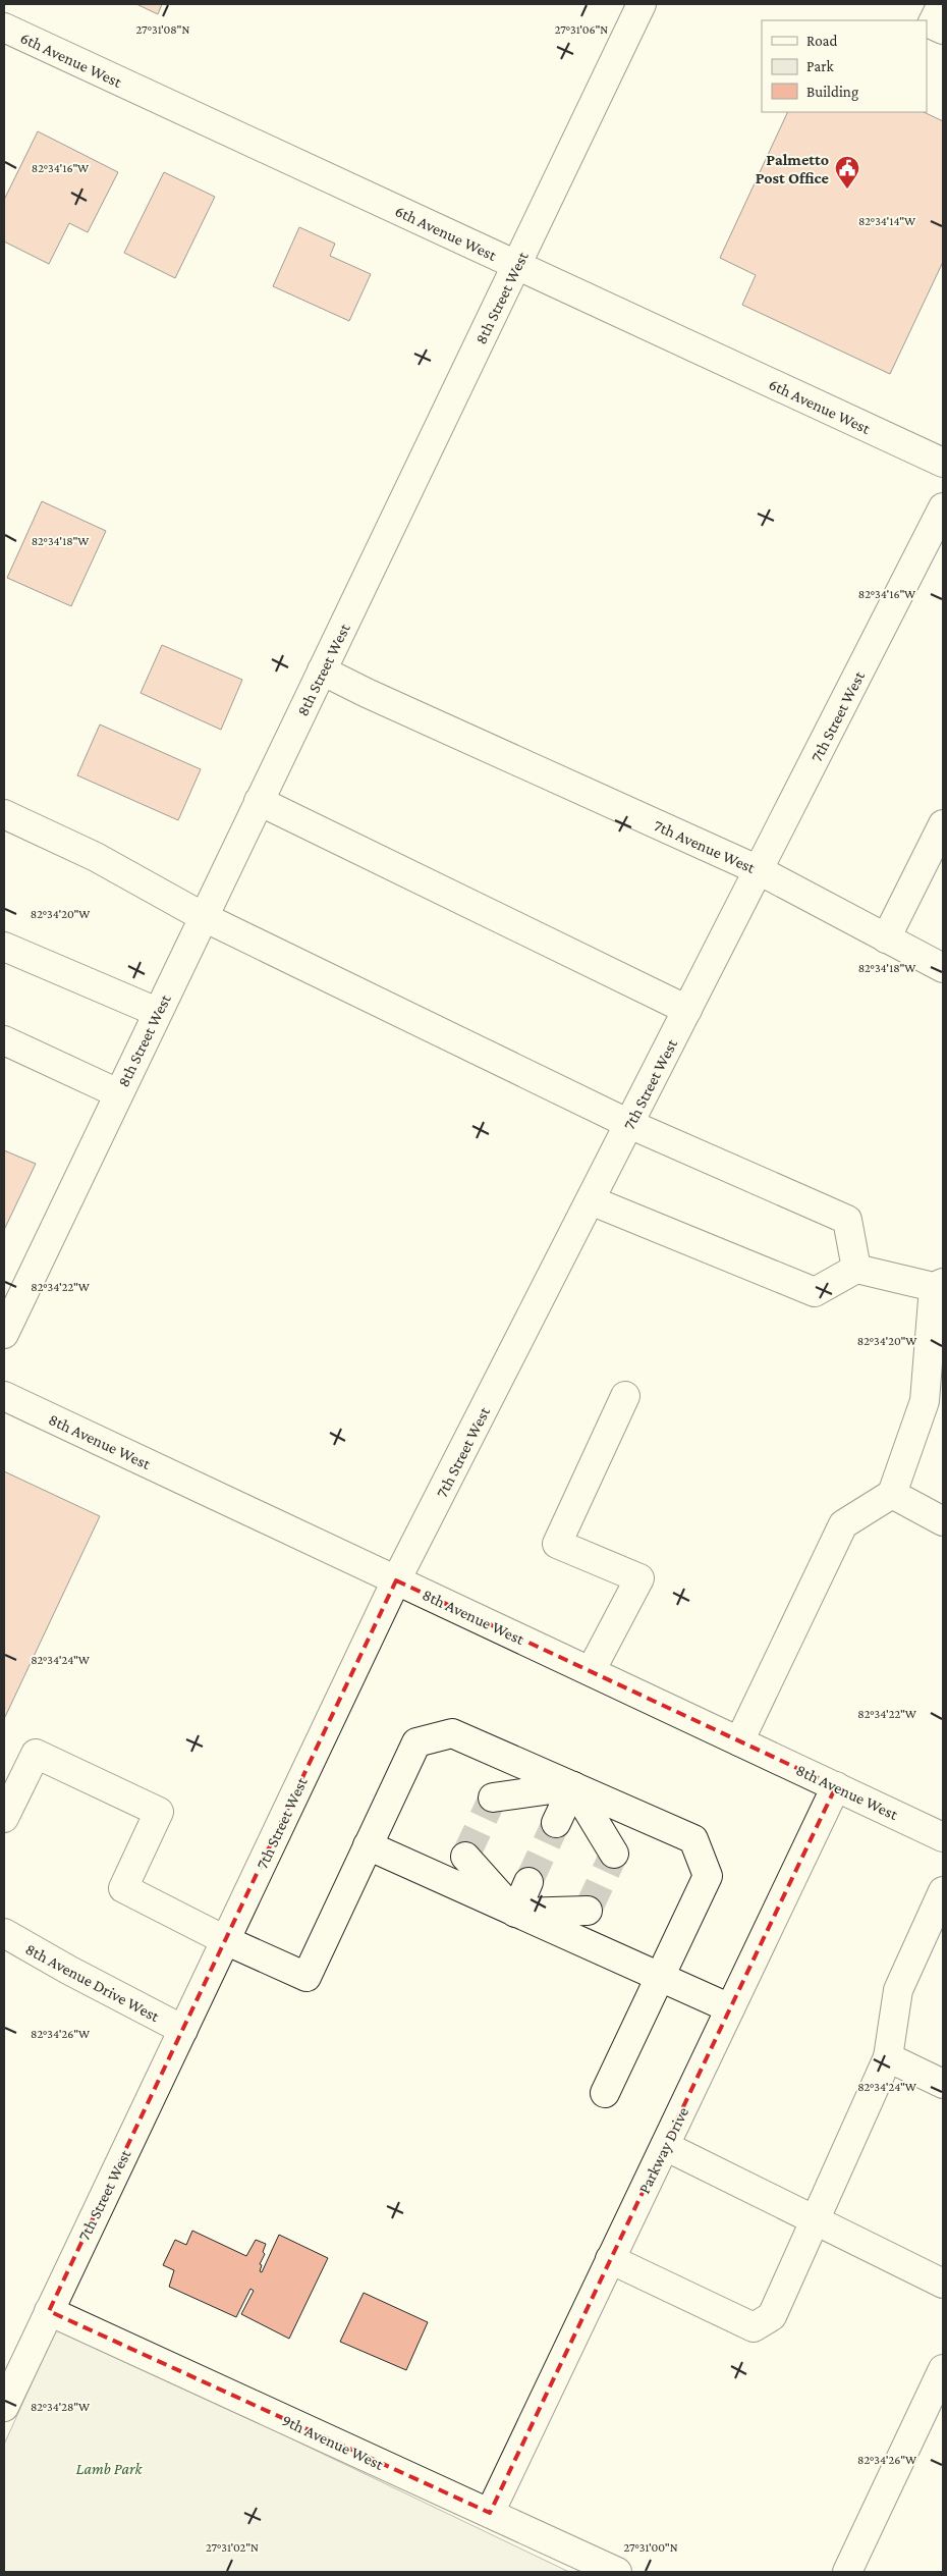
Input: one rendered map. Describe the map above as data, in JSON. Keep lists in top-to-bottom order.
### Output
{
  "streets": {
    "street": [
      "6th Avenue West",
      "8th Street West",
      "7th Street West",
      "7th Avenue West",
      "8th Avenue West",
      "8th Avenue Drive West",
      "Parkway Drive",
      "9th Avenue West"
    ]
  },
  "crossings": [
    ["6th Avenue West", "8th Street West"],
    ["8th Street West", "7th Avenue West"],
    ["7th Street West", "7th Avenue West"],
    ["7th Street West", "8th Avenue West"],
    ["7th Street West", "8th Avenue Drive West"],
    ["7th Street West", "9th Avenue West"],
    ["8th Avenue West", "Parkway Drive"],
    ["Parkway Drive", "9th Avenue West"]
  ],
  "parks": ["Lamb Park"],
  "places": {
    "public building": ["Palmetto Post Office"]
  },
  "legend": ["Road", "Park", "Building"],
  "coordinates": [
    "27°31'08\"N",
    "27°31'06\"N",
    "82°34'16\"W",
    "82°34'14\"W",
    "82°34'18\"W",
    "82°34'20\"W",
    "82°34'22\"W",
    "82°34'24\"W",
    "82°34'26\"W",
    "82°34'28\"W",
    "27°31'02\"N",
    "27°31'00\"N"
  ]
}
